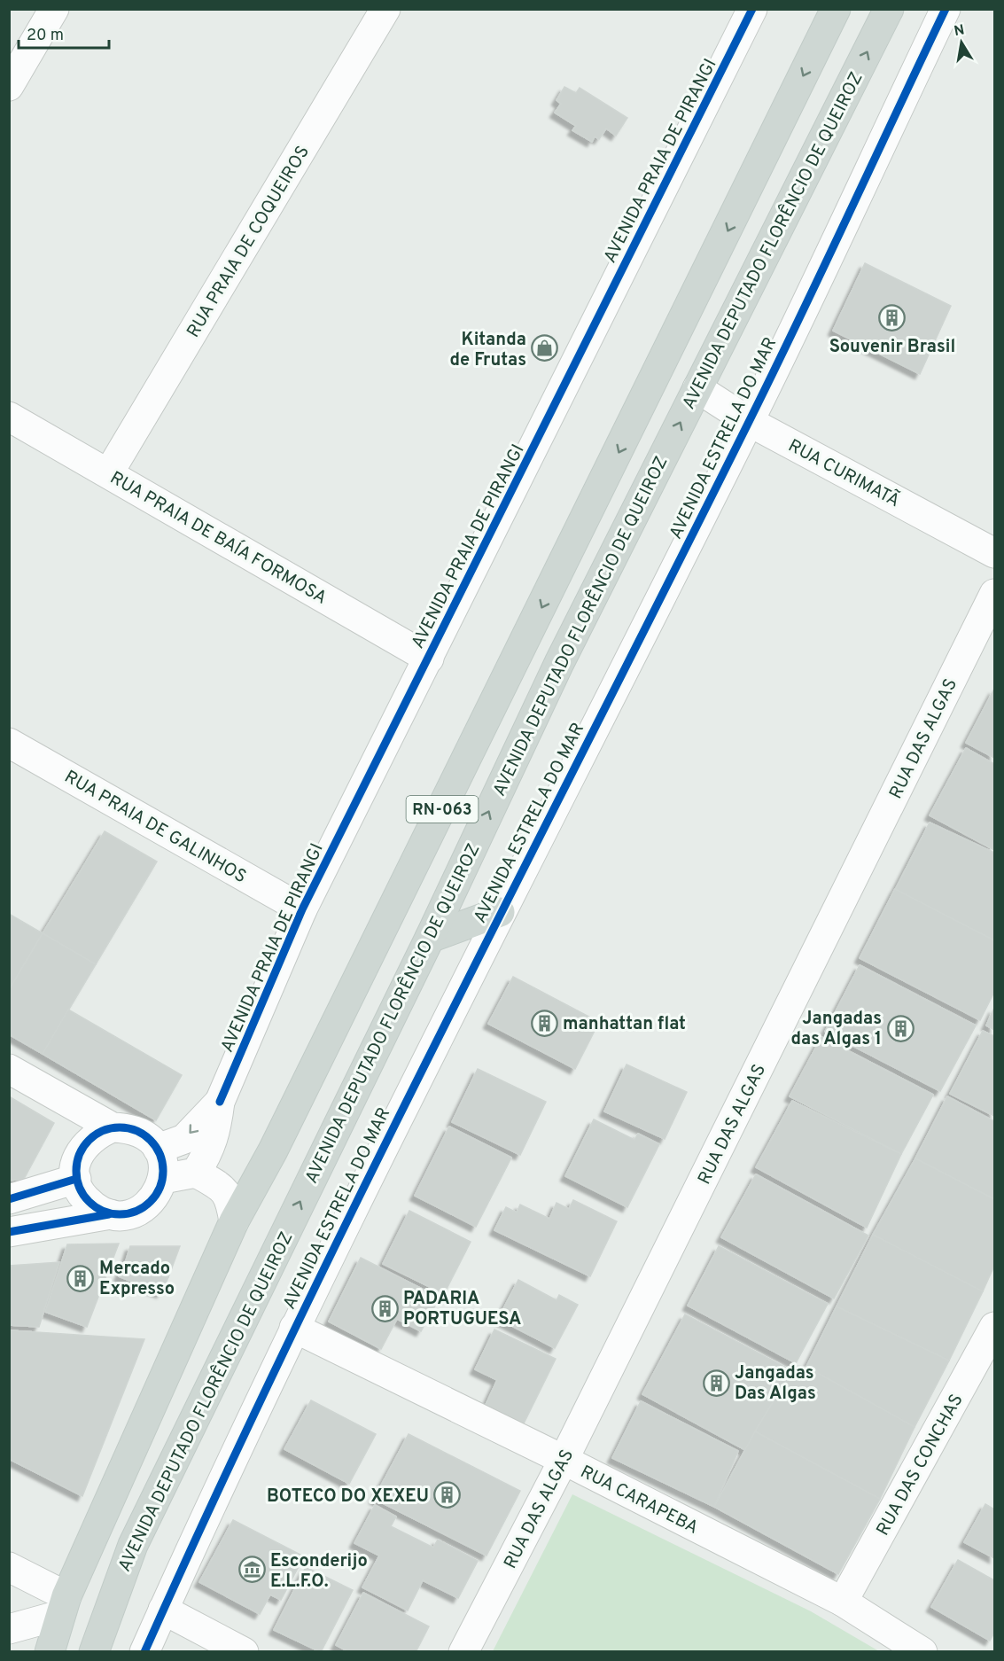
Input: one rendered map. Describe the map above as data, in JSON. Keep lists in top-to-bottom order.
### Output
{
  "streets": {
    "main road": ["AVENIDA DEPUTADO FLORÊNCIO DE QUEIROZ", "RN-063"],
    "street": [
      "AVENIDA PRAIA DE PIRANGI",
      "RUA PRAIA DE COQUEIROS",
      "AVENIDA ESTRELA DO MAR",
      "RUA CURIMATÃ",
      "RUA PRAIA DE BAÍA FORMOSA",
      "RUA DAS ALGAS",
      "RUA PRAIA DE GALINHOS",
      "RUA DAS CONCHAS",
      "RUA CARAPEBA"
    ]
  },
  "crossings": [
    ["AVENIDA PRAIA DE PIRANGI", "RUA PRAIA DE BAÍA FORMOSA"],
    ["AVENIDA PRAIA DE PIRANGI", "RUA PRAIA DE GALINHOS"],
    ["AVENIDA DEPUTADO FLORÊNCIO DE QUEIROZ", "RUA CURIMATÃ"],
    ["RUA PRAIA DE COQUEIROS", "RUA PRAIA DE BAÍA FORMOSA"],
    ["AVENIDA ESTRELA DO MAR", "RUA CURIMATÃ"],
    ["AVENIDA ESTRELA DO MAR", "RUA CARAPEBA"],
    ["RUA DAS ALGAS", "RUA CARAPEBA"],
    ["RUA DAS CONCHAS", "RUA CARAPEBA"]
  ],
  "places": {
    "building": [
      "Souvenir Brasil",
      "manhattan flat",
      "Jangadas das Algas 1",
      "Mercado Expresso",
      "PADARIA PORTUGUESA",
      "Jangadas Das Algas",
      "BOTECO DO XEXEU"
    ],
    "shop": ["Kitanda de Frutas"],
    "museum": ["Esconderijo E.L.F.O."]
  },
  "scale_bar": "20 m",
  "north": "top"
}
